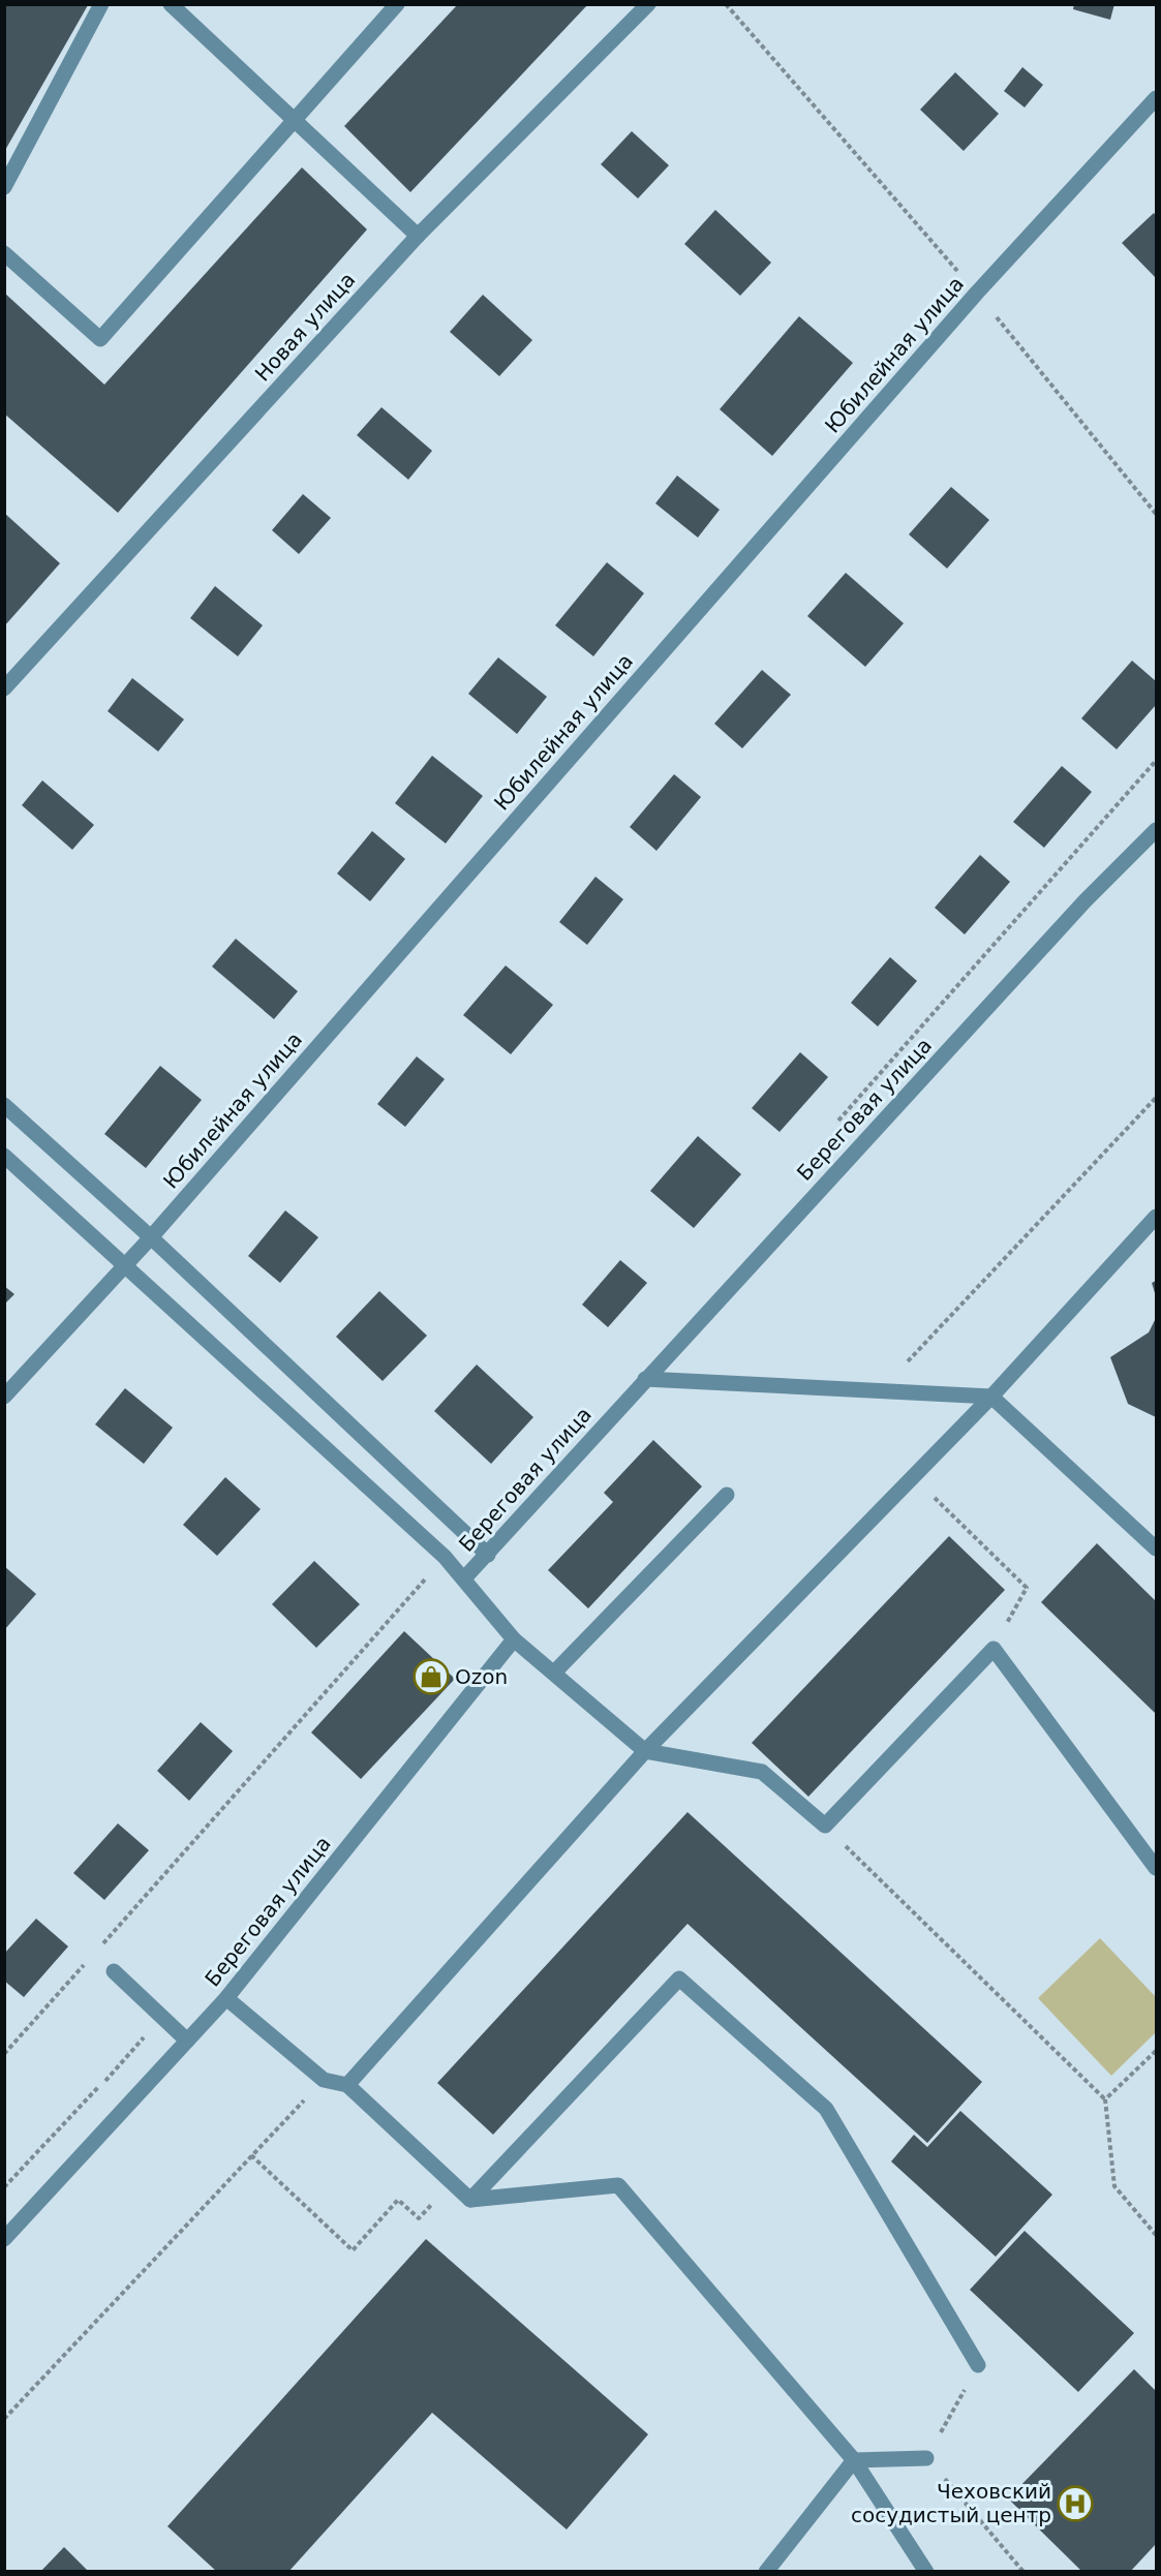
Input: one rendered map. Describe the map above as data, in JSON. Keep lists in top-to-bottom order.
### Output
{
  "streets": {
    "street": ["Новая улица", "Юбилейная улица", "Береговая улица"]
  },
  "places": {
    "shop": ["Ozon"],
    "hospital": ["Чеховский сосудистый центр"]
  }
}
